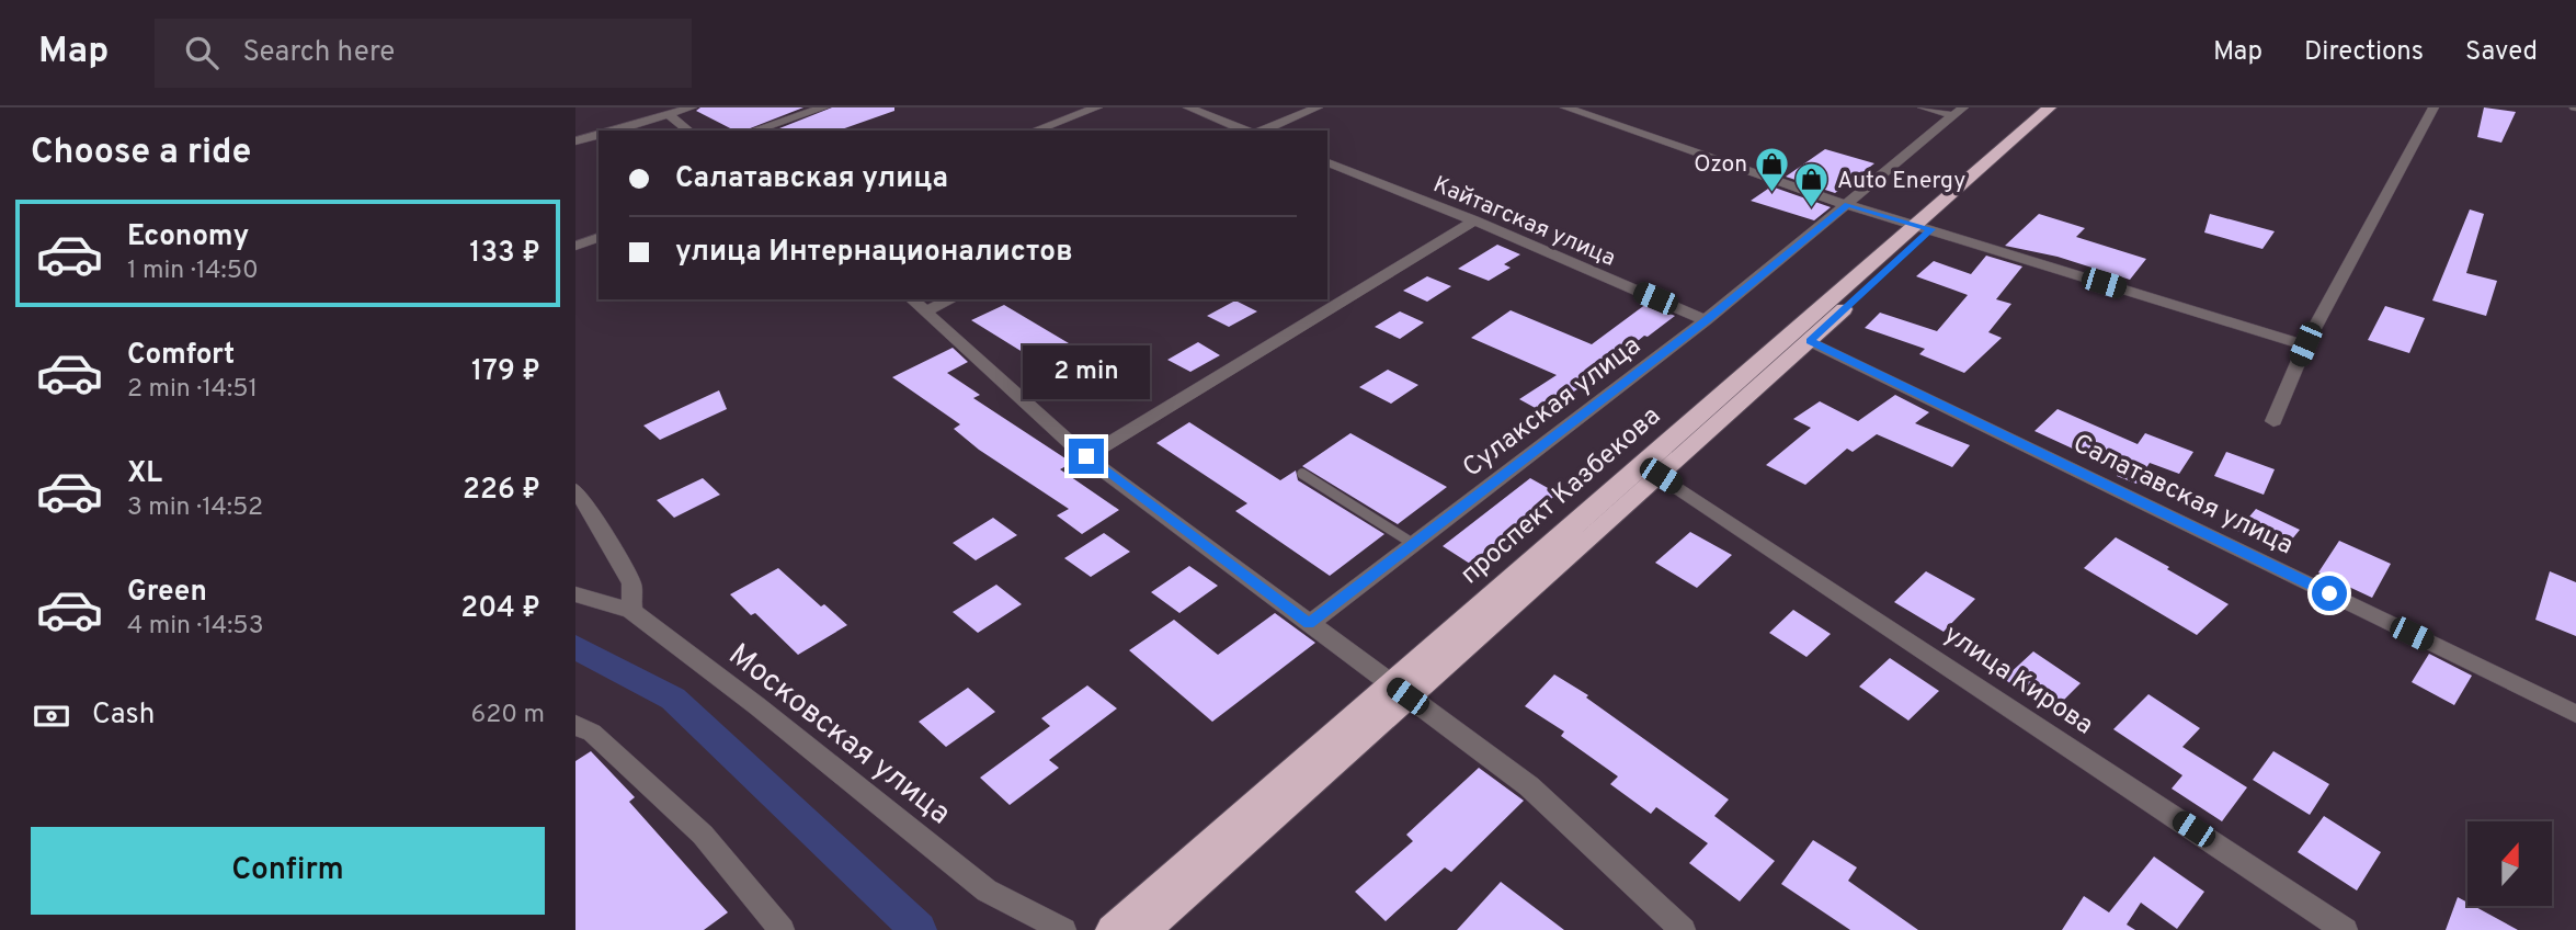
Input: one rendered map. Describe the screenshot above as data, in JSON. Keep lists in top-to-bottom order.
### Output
{
  "streets": {
    "highway": ["проспект Казбекова"],
    "street": [
      "Кайтагская улица",
      "Сулакская улица",
      "Салатавская улица",
      "улица Кирова",
      "Московская улица"
    ]
  },
  "crossings": [
    ["Кайтагская улица", "Сулакская улица"],
    ["Салатавская улица", "проспект Казбекова"],
    ["проспект Казбекова", "улица Кирова"]
  ],
  "places": {
    "shop": ["Ozon", "Auto Energy"]
  },
  "north": "top",
  "page": {
    "header": "Map",
    "search": "Search here",
    "nav": ["Map", "Directions", "Saved"],
    "heading": "Choose a ride",
    "banner": ["Салатавская улица", "улица Интернационалистов"],
    "list": [
      {
        "name": "Economy",
        "note": "1 min · 14:50",
        "value": "133 ₽"
      },
      {
        "name": "Comfort",
        "note": "2 min · 14:51",
        "value": "179 ₽"
      },
      {
        "name": "XL",
        "note": "3 min · 14:52",
        "value": "226 ₽"
      },
      {
        "name": "Green",
        "note": "4 min · 14:53",
        "value": "204 ₽"
      }
    ],
    "bubble": "2 min",
    "pay": ["Cash", "620 m"],
    "buttons": "Confirm"
  }
}
